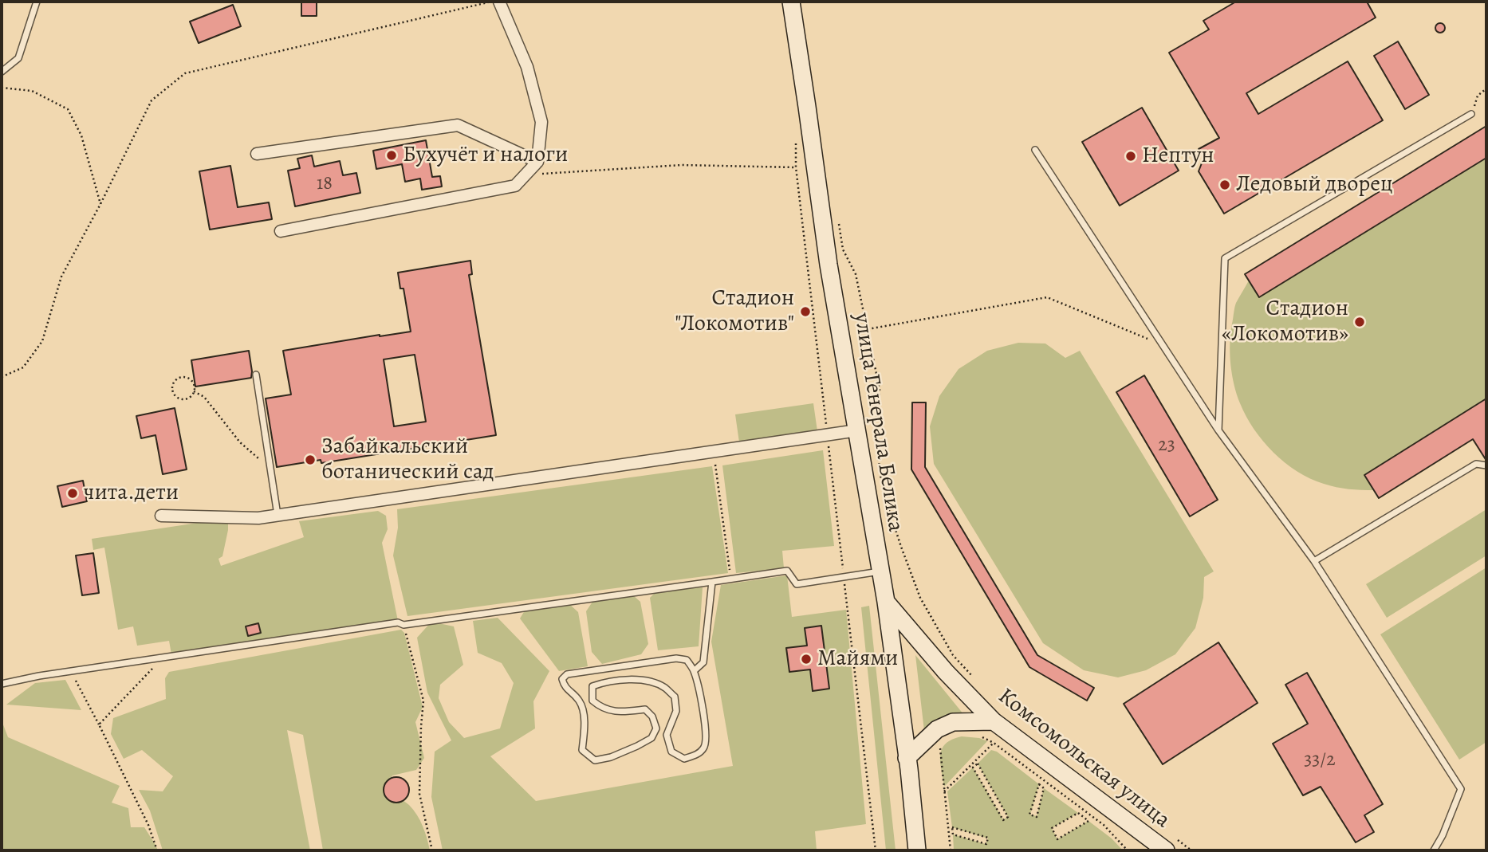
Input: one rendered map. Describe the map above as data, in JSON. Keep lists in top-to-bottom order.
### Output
{
  "streets": {
    "main road": ["улица Генерала Белика", "Комсомольская улица"]
  },
  "crossings": [
    ["улица Генерала Белика", "Комсомольская улица"]
  ],
  "places": [
    "Бухучёт и налоги",
    "Нептун",
    "Ледовый дворец",
    "Стадион \"Локомотив\"",
    "Стадион «Локомотив»",
    "Забайкальский ботанический сад",
    "чита.дети",
    "Майями"
  ],
  "house_numbers": ["18", "23", "33/2"]
}
